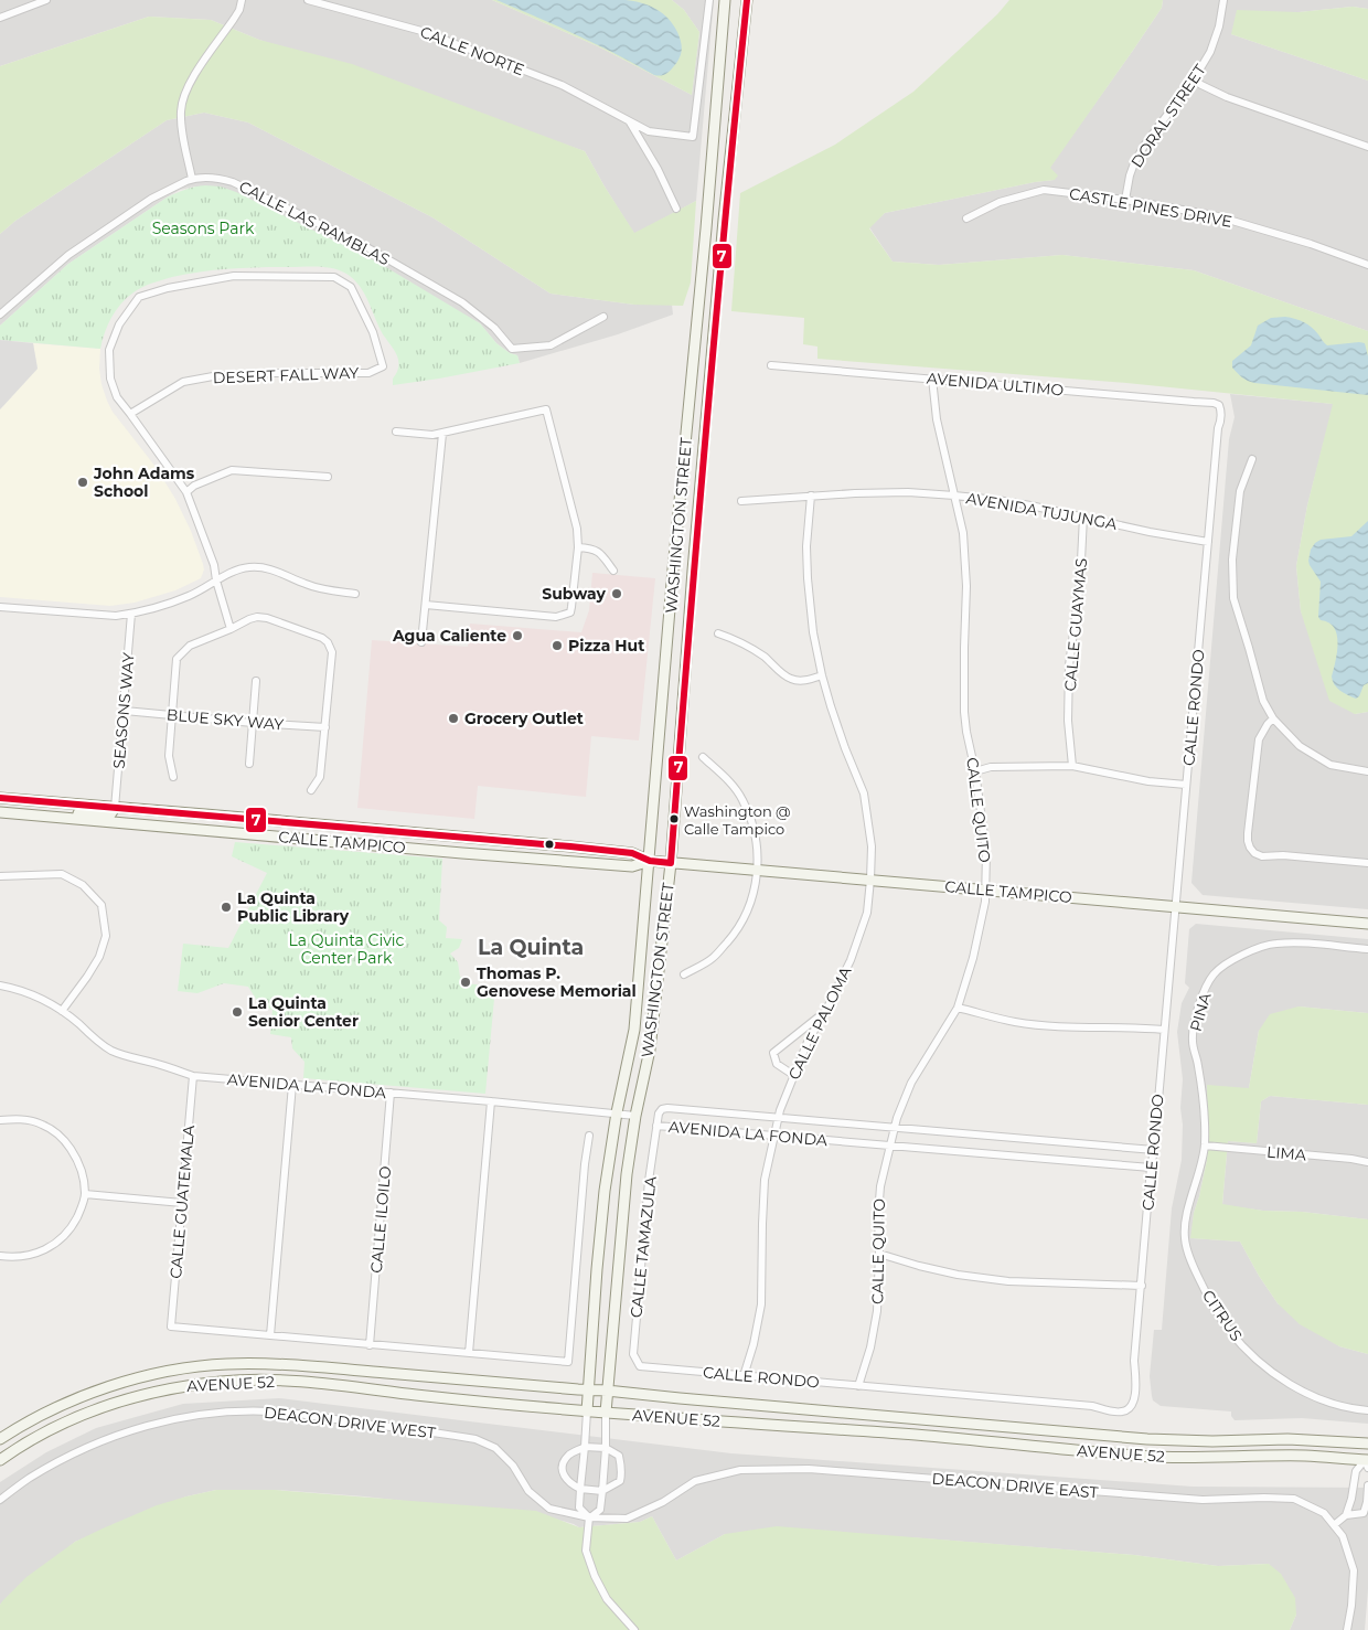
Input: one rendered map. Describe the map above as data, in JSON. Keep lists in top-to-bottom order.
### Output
{
  "streets": {
    "main road": ["WASHINGTON STREET", "CALLE TAMPICO", "AVENUE 52"],
    "street": [
      "CALLE NORTE",
      "DORAL STREET",
      "CASTLE PINES DRIVE",
      "CALLE LAS RAMBLAS",
      "DESERT FALL WAY",
      "AVENIDA ULTIMO",
      "AVENIDA TUJUNGA",
      "CALLE GUAYMAS",
      "CALLE RONDO",
      "SEASONS WAY",
      "BLUE SKY WAY",
      "CALLE QUITO",
      "PINA",
      "CALLE PALOMA",
      "AVENIDA LA FONDA",
      "LIMA",
      "CALLE GUATEMALA",
      "CALLE ILOILO",
      "CALLE TAMAZULA",
      "CITRUS",
      "DEACON DRIVE WEST",
      "DEACON DRIVE EAST"
    ]
  },
  "crossings": [
    ["DORAL STREET", "CASTLE PINES DRIVE"],
    ["AVENIDA ULTIMO", "CALLE RONDO"],
    ["AVENIDA ULTIMO", "CALLE QUITO"],
    ["AVENIDA TUJUNGA", "CALLE GUAYMAS"],
    ["AVENIDA TUJUNGA", "CALLE RONDO"],
    ["AVENIDA TUJUNGA", "CALLE QUITO"],
    ["AVENIDA TUJUNGA", "CALLE PALOMA"],
    ["WASHINGTON STREET", "CALLE TAMPICO"],
    ["WASHINGTON STREET", "AVENIDA LA FONDA"],
    ["WASHINGTON STREET", "AVENUE 52"],
    ["CALLE RONDO", "CALLE QUITO"],
    ["CALLE RONDO", "CALLE TAMPICO"],
    ["CALLE RONDO", "CALLE PALOMA"],
    ["CALLE RONDO", "AVENIDA LA FONDA"],
    ["CALLE RONDO", "CALLE TAMAZULA"],
    ["SEASONS WAY", "BLUE SKY WAY"],
    ["SEASONS WAY", "CALLE TAMPICO"],
    ["CALLE QUITO", "CALLE TAMPICO"],
    ["CALLE QUITO", "AVENIDA LA FONDA"],
    ["CALLE TAMPICO", "CALLE PALOMA"],
    ["PINA", "LIMA"],
    ["PINA", "CITRUS"],
    ["CALLE PALOMA", "AVENIDA LA FONDA"],
    ["AVENIDA LA FONDA", "CALLE GUATEMALA"],
    ["AVENIDA LA FONDA", "CALLE ILOILO"],
    ["AVENIDA LA FONDA", "CALLE TAMAZULA"],
    ["LIMA", "CITRUS"],
    ["DEACON DRIVE WEST", "DEACON DRIVE EAST"]
  ],
  "districts": ["La Quinta"],
  "parks": ["Seasons Park", "La Quinta Civic Center Park"],
  "places": [
    "John Adams School",
    "Subway",
    "Agua Caliente",
    "Pizza Hut",
    "Grocery Outlet",
    "Washington @ Calle Tampico",
    "La Quinta Public Library",
    "Thomas P. Genovese Memorial",
    "La Quinta Senior Center"
  ],
  "lines": ["transit line 7"]
}
